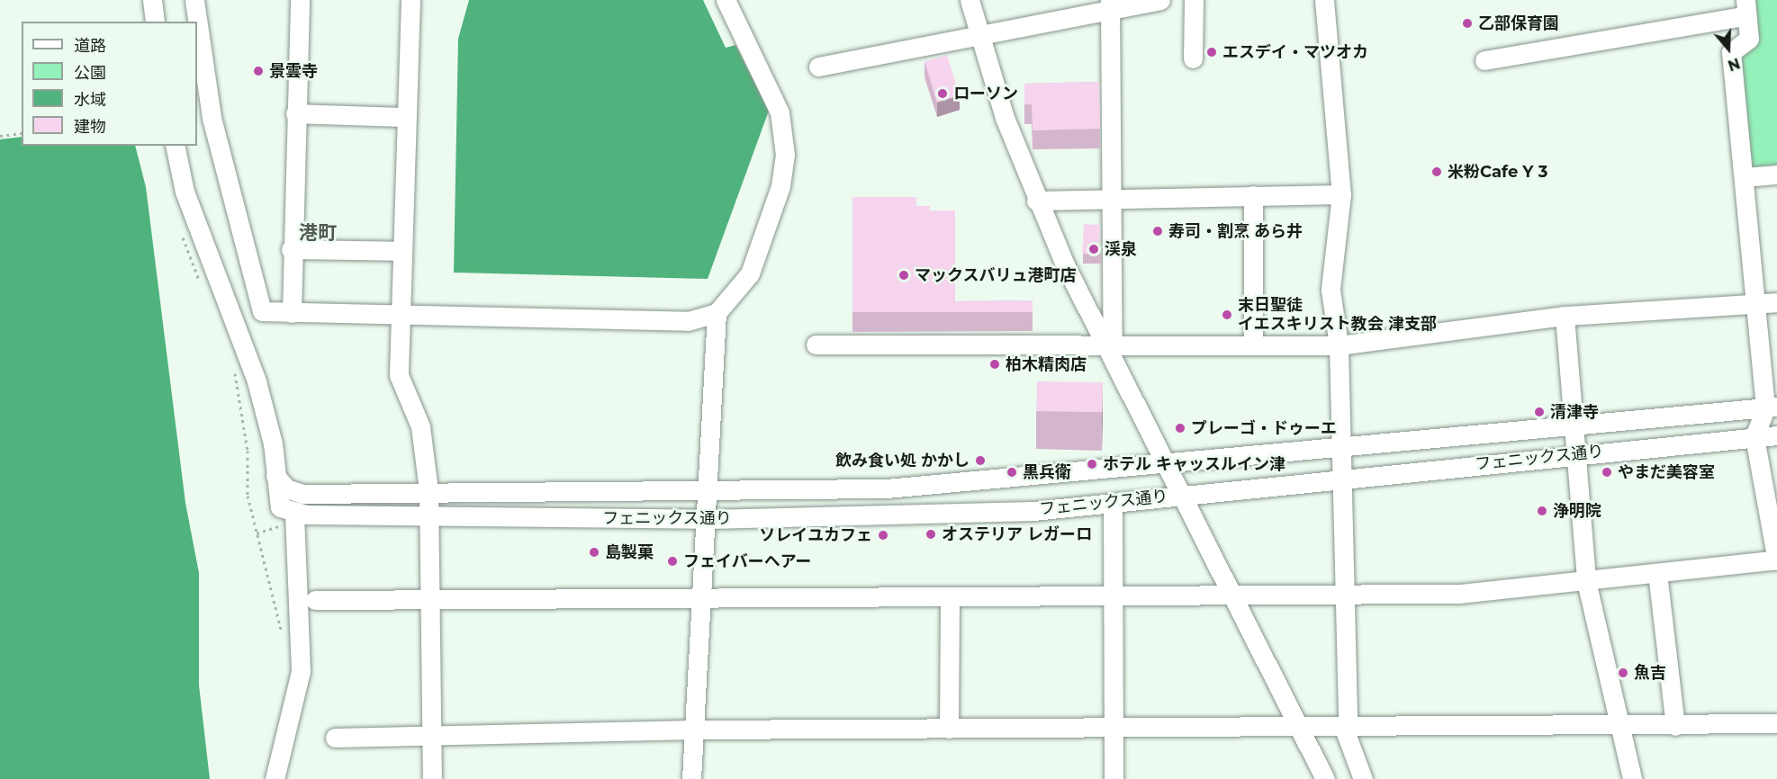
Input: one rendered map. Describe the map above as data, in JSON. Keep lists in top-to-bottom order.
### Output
{
  "streets": {
    "street": ["フェニックス通り"]
  },
  "districts": ["港町"],
  "places": [
    "乙部保育園",
    "エスデイ・マツオカ",
    "景雲寺",
    "ローソン",
    "米粉Cafe Y 3",
    "寿司・割烹 あら井",
    "渓泉",
    "マックスバリュ港町店",
    "末日聖徒 イエスキリスト教会 津支部",
    "柏木精肉店",
    "清津寺",
    "プレーゴ・ドゥーエ",
    "飲み食い処 かかし",
    "ホテル キャッスルイン津",
    "黒兵衛",
    "やまだ美容室",
    "浄明院",
    "オステリア レガーロ",
    "ソレイユカフェ",
    "島製菓",
    "フェイバーヘアー",
    "魚吉"
  ],
  "legend": [
    "道路",
    "公園",
    "水域",
    "建物"
  ],
  "north": "bottom"
}
